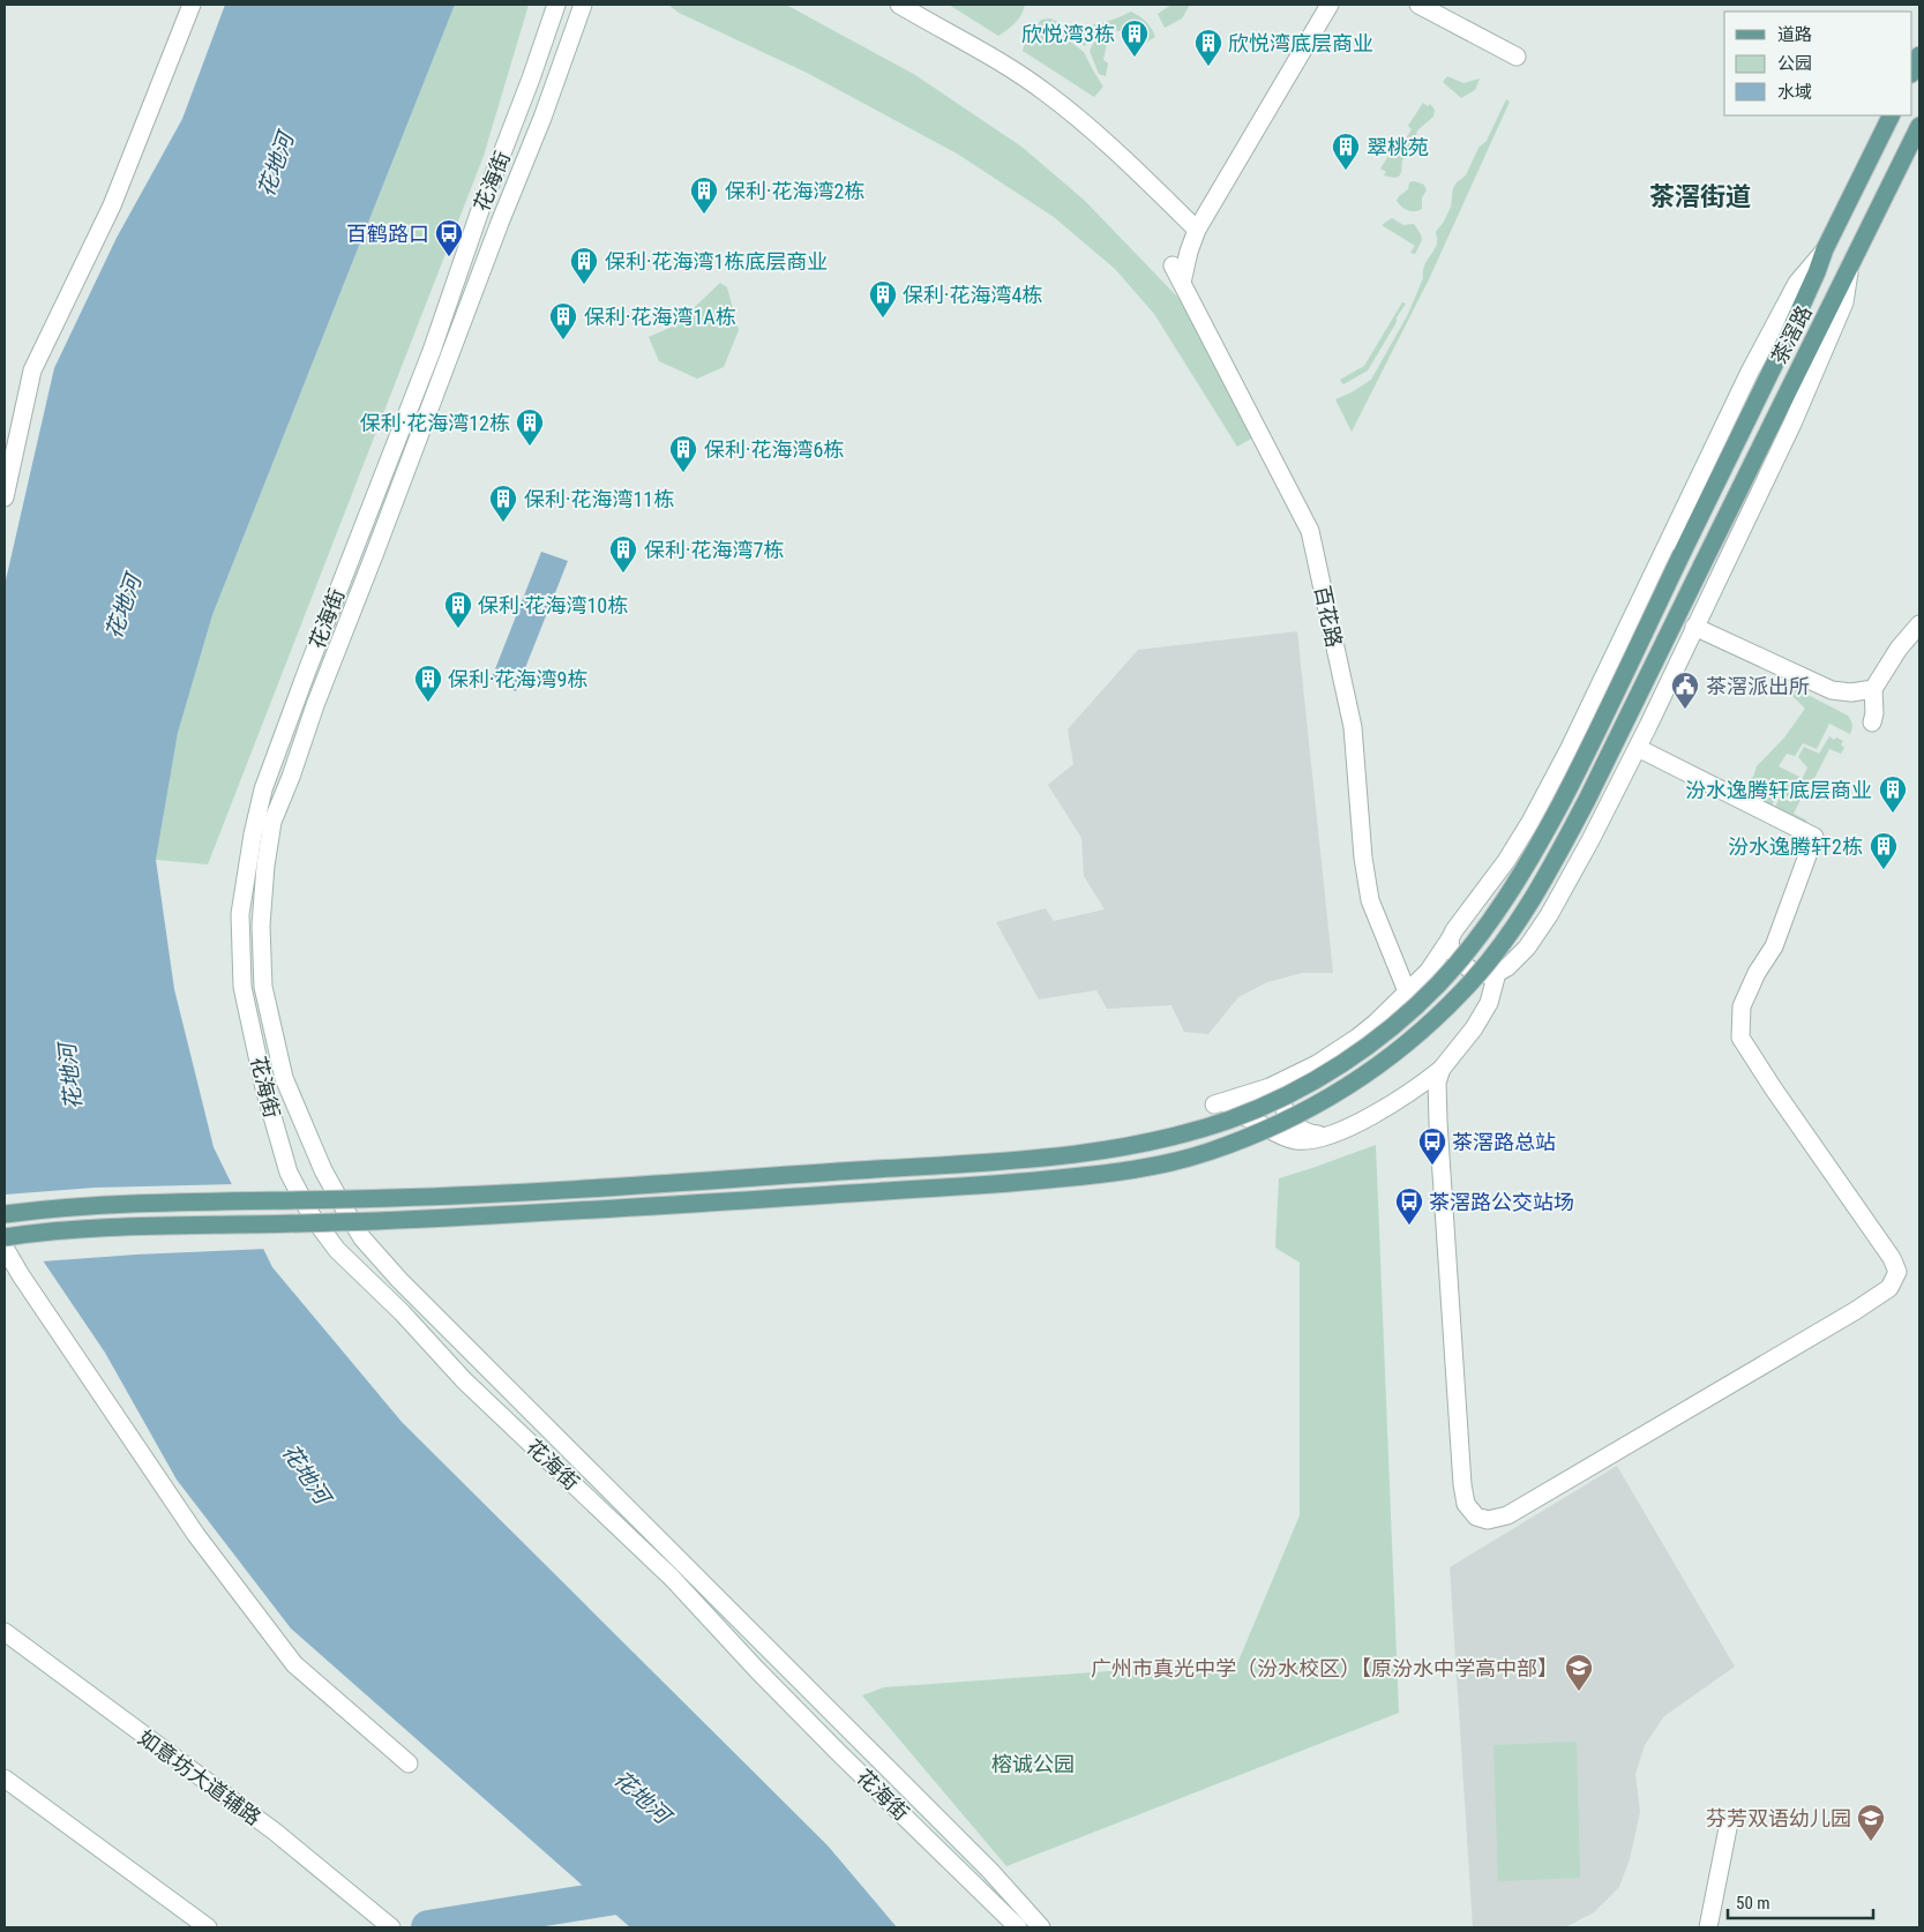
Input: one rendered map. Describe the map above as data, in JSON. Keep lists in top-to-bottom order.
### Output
{
  "streets": {
    "main road": ["茶滘路"],
    "street": ["花海街", "百花路", "如意坊大道辅路"]
  },
  "districts": ["茶滘街道"],
  "water": ["花地河"],
  "parks": ["榕诚公园"],
  "places": {
    "building": [
      "欣悦湾3栋",
      "欣悦湾底层商业",
      "翠桃苑",
      "保利·花海湾2栋",
      "保利·花海湾1栋底层商业",
      "保利·花海湾4栋",
      "保利·花海湾1A栋",
      "保利·花海湾12栋",
      "保利·花海湾6栋",
      "保利·花海湾11栋",
      "保利·花海湾7栋",
      "保利·花海湾10栋",
      "保利·花海湾9栋",
      "汾水逸腾轩底层商业",
      "汾水逸腾轩2栋"
    ],
    "bus stop": ["百鹤路口", "茶滘路总站", "茶滘路公交站场"],
    "public building": ["茶滘派出所"],
    "school or university": ["广州市真光中学（汾水校区）【原汾水中学高中部】", "芬芳双语幼儿园"]
  },
  "legend": ["道路", "公园", "水域"],
  "scale_bar": "50 m"
}
